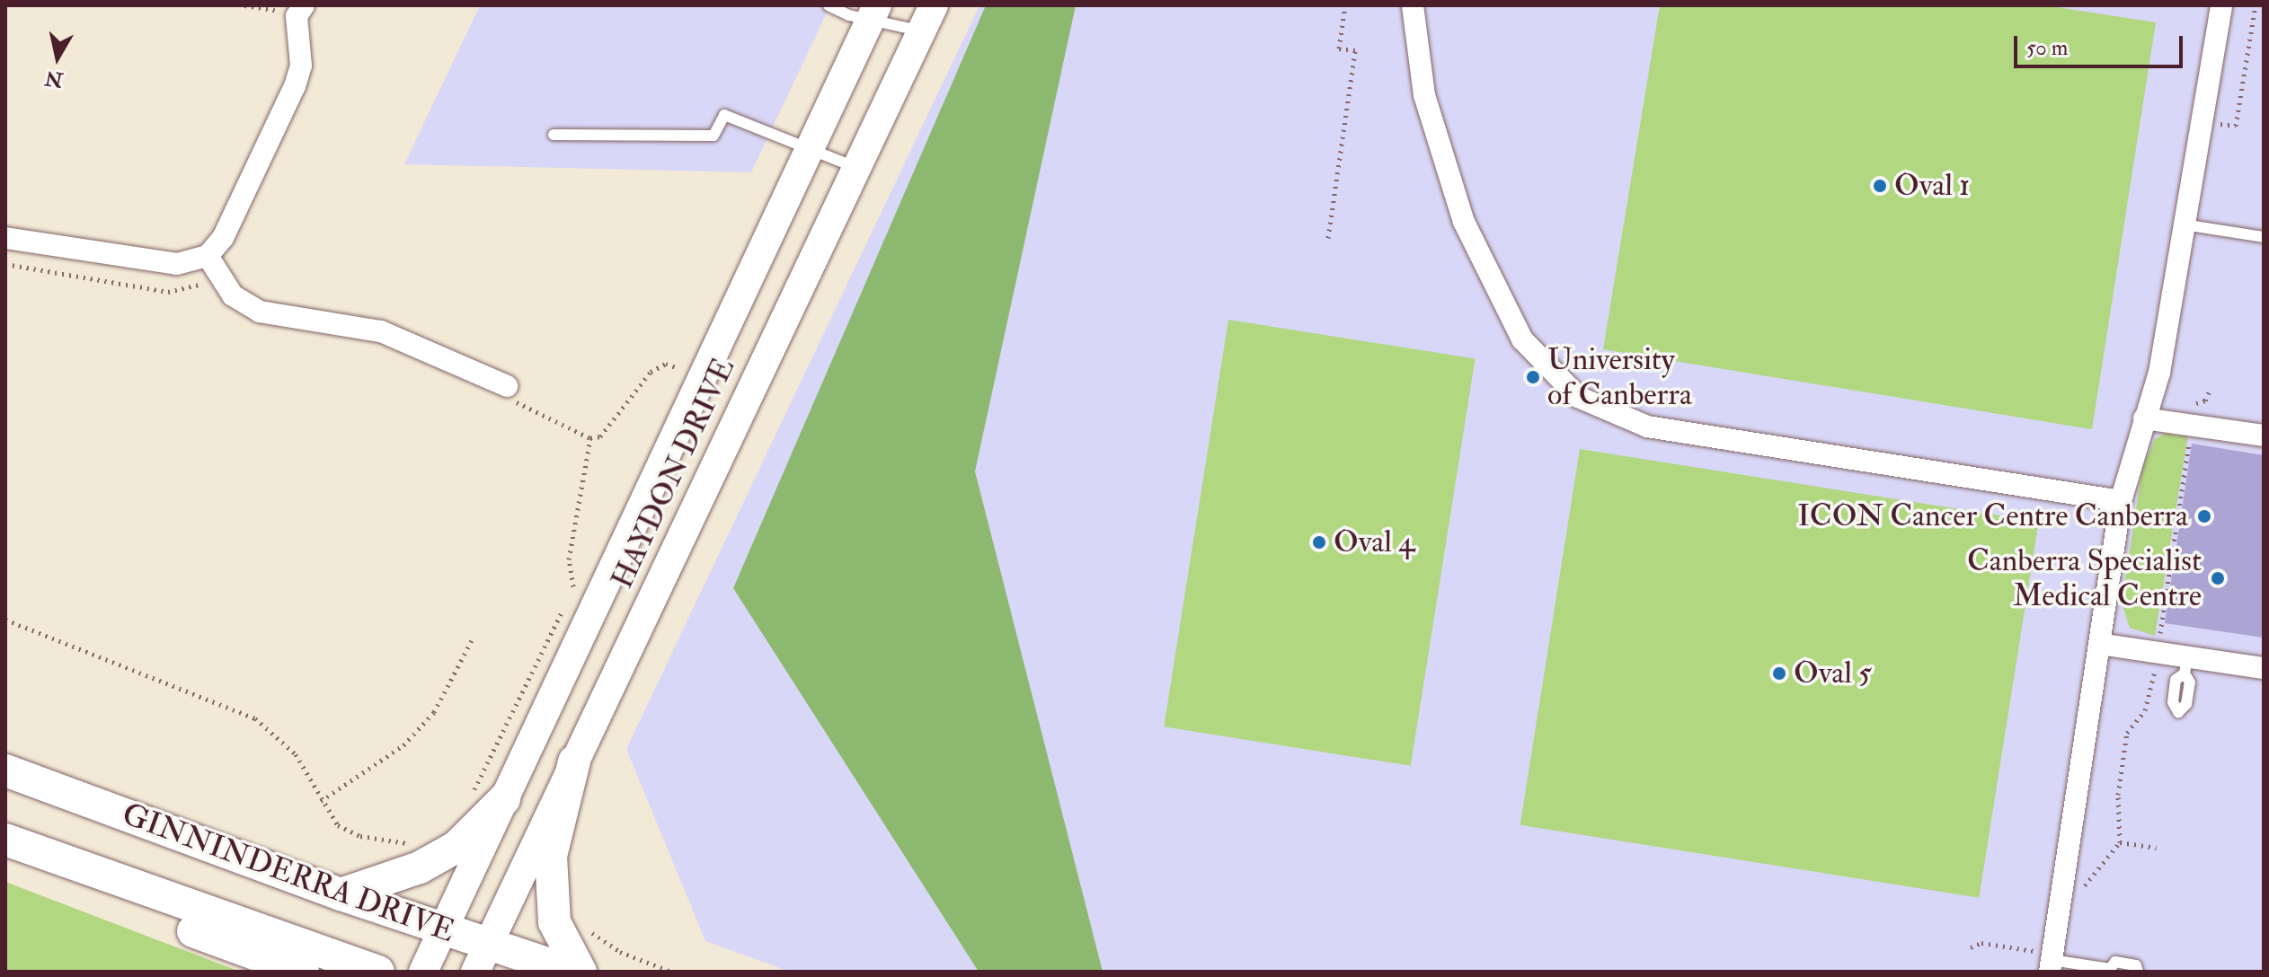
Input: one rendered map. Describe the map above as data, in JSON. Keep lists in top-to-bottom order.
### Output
{
  "streets": {
    "main road": ["HAYDON DRIVE", "GINNINDERRA DRIVE"]
  },
  "crossings": [
    ["HAYDON DRIVE", "GINNINDERRA DRIVE"]
  ],
  "places": [
    "Oval 1",
    "University of Canberra",
    "ICON Cancer Centre Canberra",
    "Oval 4",
    "Canberra Specialist Medical Centre",
    "Oval 5"
  ],
  "scale_bar": "50 m",
  "north": "bottom"
}
